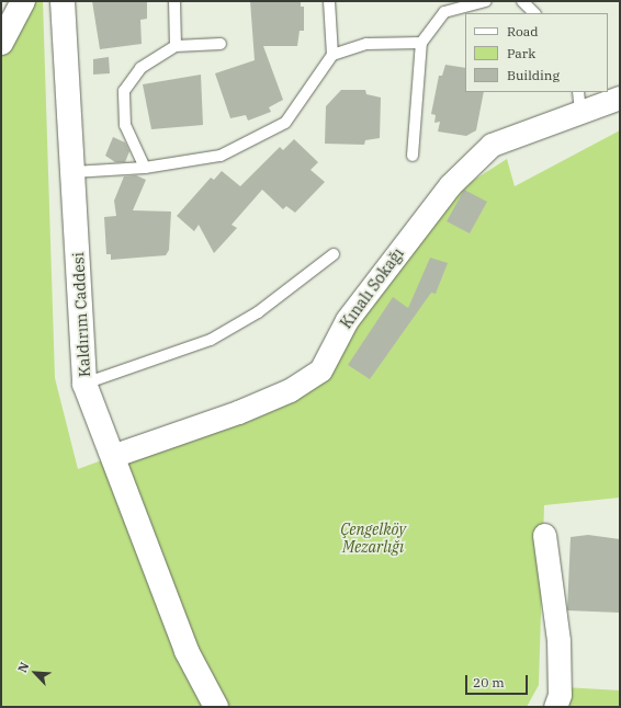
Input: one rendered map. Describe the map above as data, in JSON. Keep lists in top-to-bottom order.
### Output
{
  "streets": {
    "street": ["Kınalı Sokağı", "Kaldırım Caddesi"]
  },
  "crossings": [
    ["Kınalı Sokağı", "Kaldırım Caddesi"]
  ],
  "parks": ["Çengelköy Mezarlığı"],
  "legend": ["Road", "Park", "Building"],
  "scale_bar": "20 m",
  "north": "top left"
}
